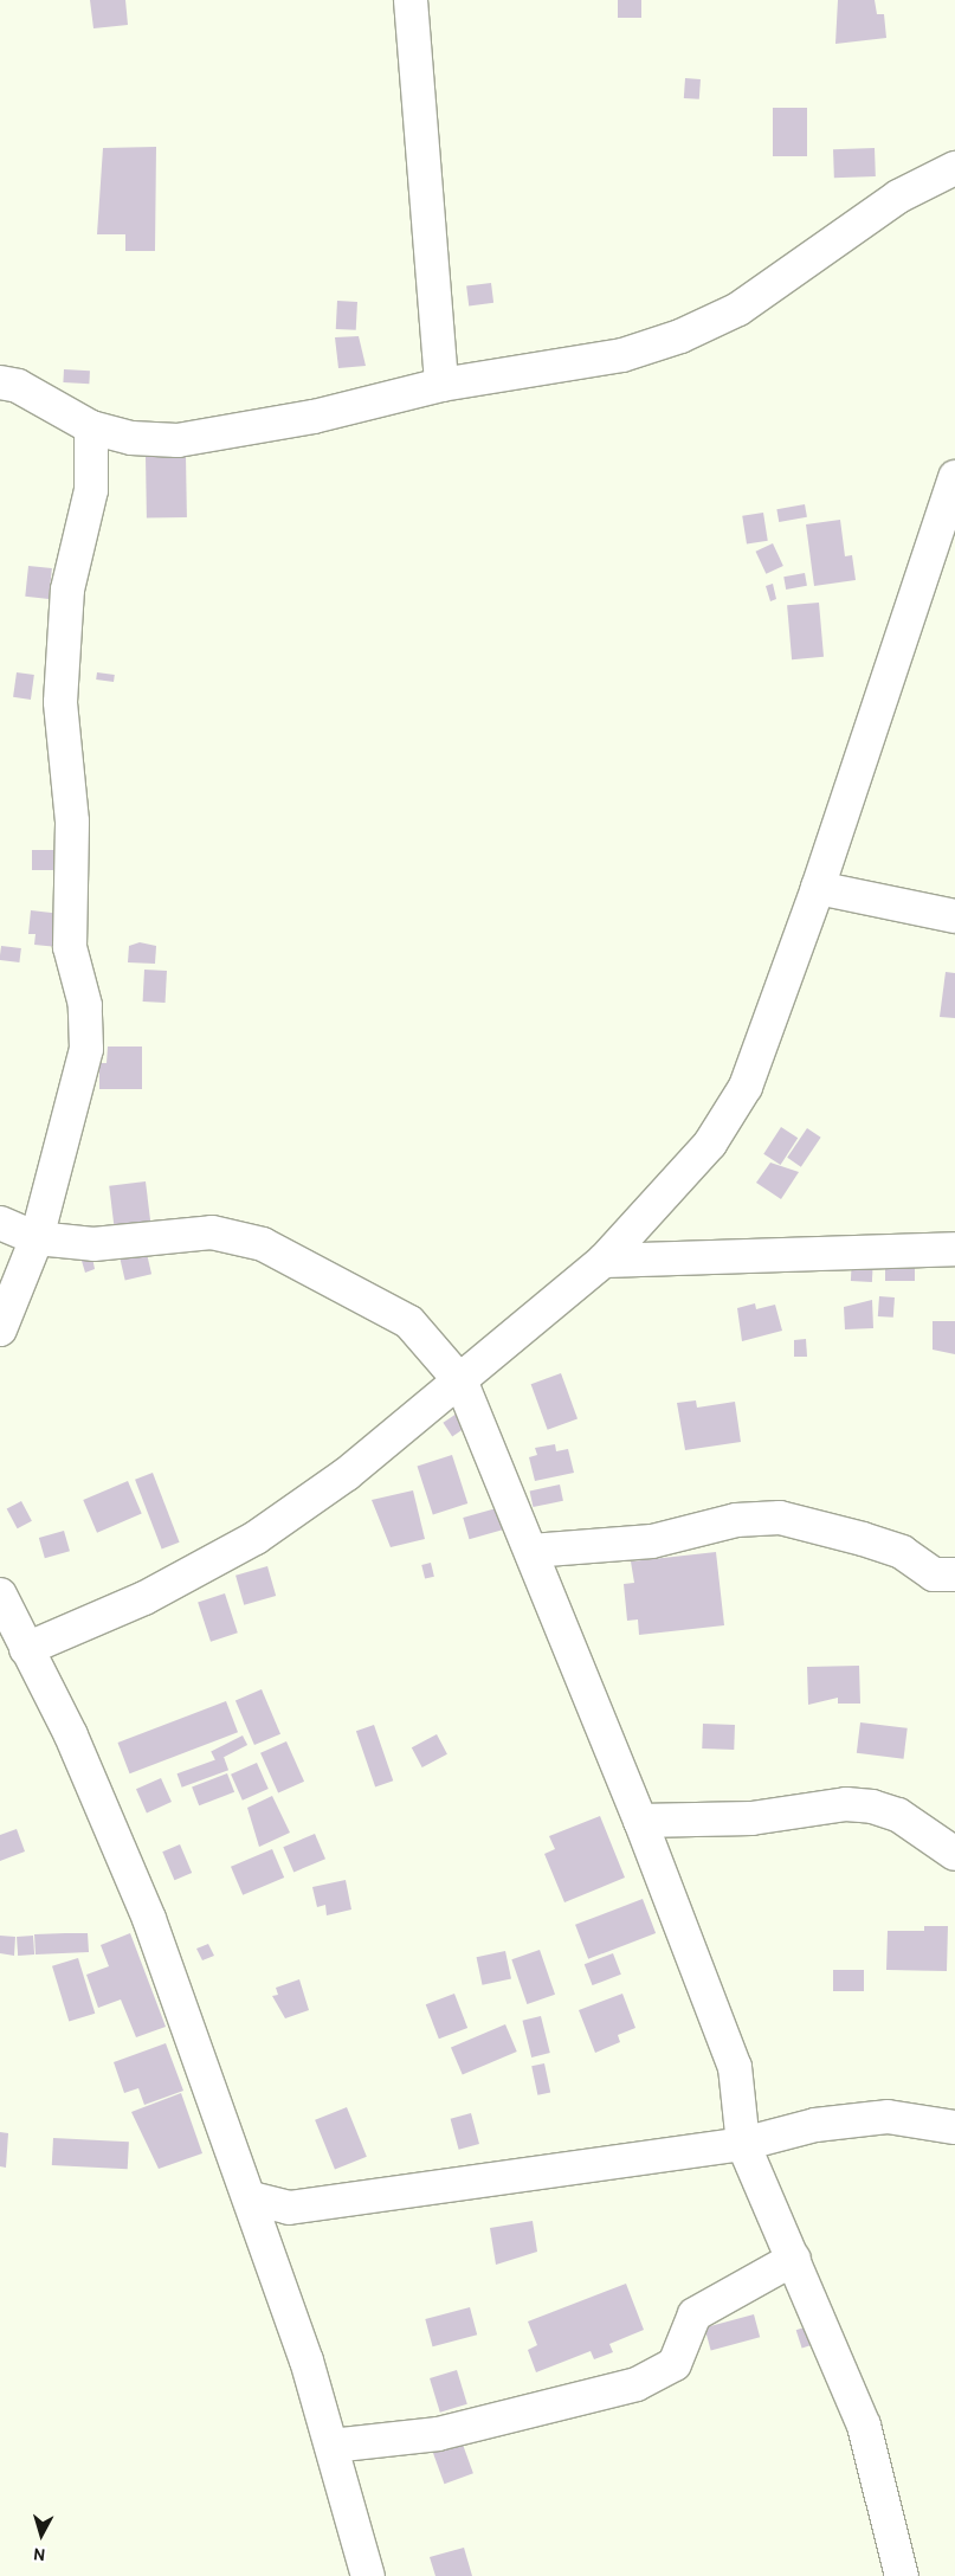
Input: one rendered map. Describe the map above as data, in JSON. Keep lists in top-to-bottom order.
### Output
{
  "north": "bottom"
}
